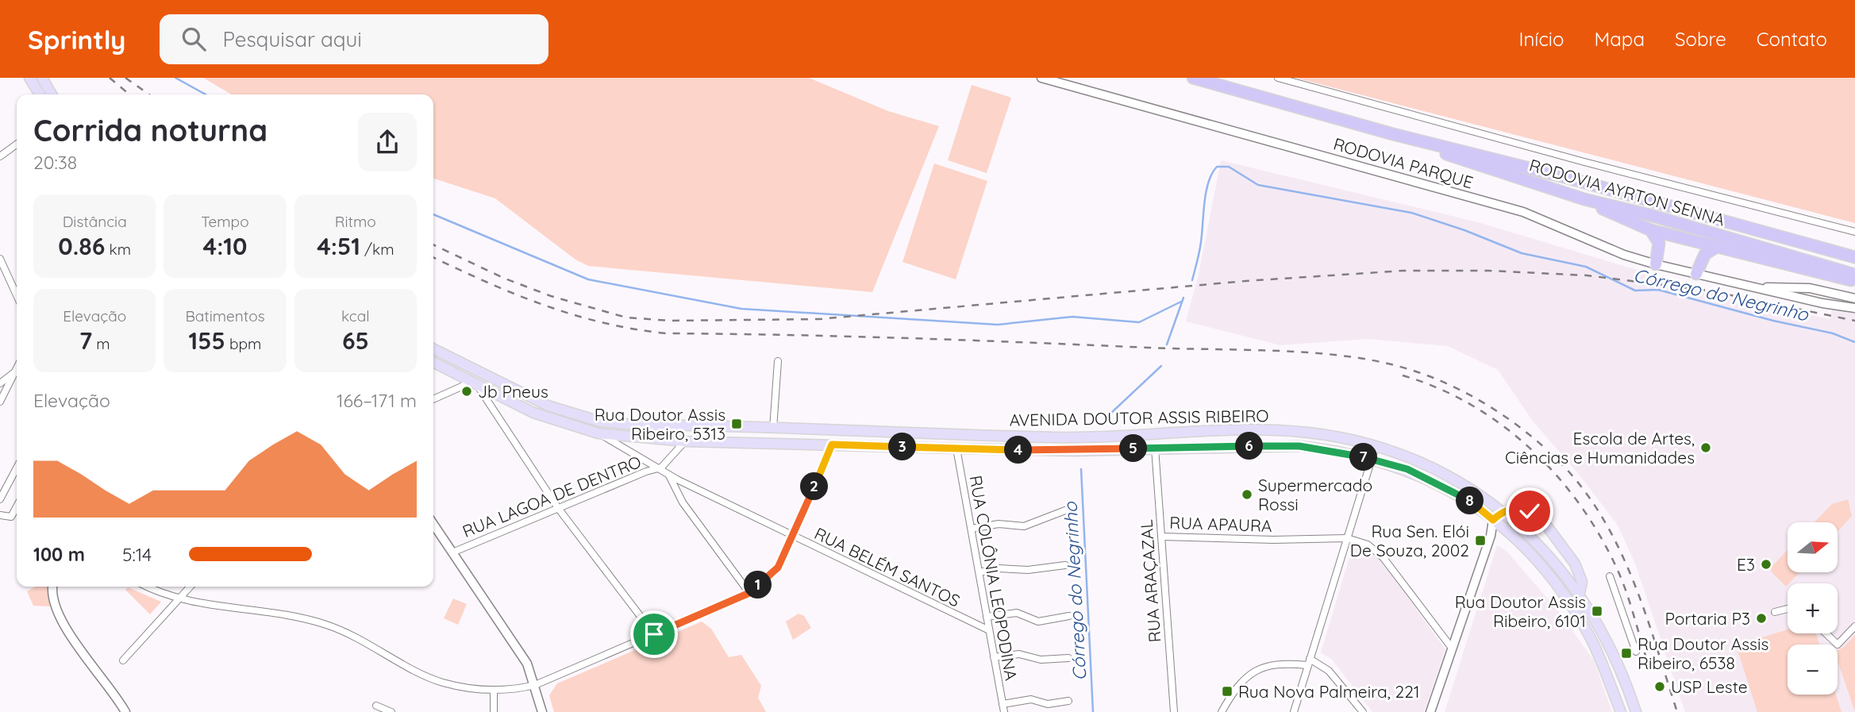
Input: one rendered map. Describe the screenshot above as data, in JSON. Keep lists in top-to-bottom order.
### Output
{
  "streets": {
    "highway": ["RODOVIA AYRTON SENNA"],
    "main road": ["AVENIDA DOUTOR ASSIS RIBEIRO"],
    "street": [
      "RODOVIA PARQUE",
      "RUA LAGOA DE DENTRO",
      "RUA APAURA",
      "RUA BELÉM SANTOS",
      "RUA COLÔNIA LEOPODINA",
      "RUA ARAÇAZAL"
    ]
  },
  "crossings": [
    ["AVENIDA DOUTOR ASSIS RIBEIRO", "RUA BELÉM SANTOS"],
    ["AVENIDA DOUTOR ASSIS RIBEIRO", "RUA COLÔNIA LEOPODINA"],
    ["AVENIDA DOUTOR ASSIS RIBEIRO", "RUA ARAÇAZAL"],
    ["RUA LAGOA DE DENTRO", "RUA BELÉM SANTOS"],
    ["RUA APAURA", "RUA ARAÇAZAL"],
    ["RUA BELÉM SANTOS", "RUA COLÔNIA LEOPODINA"]
  ],
  "water": ["Córrego do Negrinho"],
  "places": {
    "other": [
      "Jb Pneus",
      "Escola de Artes, Ciências e Humanidades",
      "Supermercado Rossi",
      "E3",
      "Portaria P3",
      "USP Leste"
    ],
    "transit": [
      "Rua Doutor Assis Ribeiro, 5313",
      "Rua Sen. Elói De Souza, 2002",
      "Rua Doutor Assis Ribeiro, 6101",
      "Rua Doutor Assis Ribeiro, 6538",
      "Rua Nova Palmeira, 221"
    ]
  },
  "north": "right",
  "page": {
    "header": "Sprintly",
    "search": "Pesquisar aqui",
    "nav": [
      "Início",
      "Mapa",
      "Sobre",
      "Contato"
    ],
    "heading": ["Corrida noturna", "20:38"],
    "stats": [
      ["Distância", "0.86 km"],
      ["Tempo", "4:10"],
      ["Ritmo", "4:51 /km"],
      ["Elevação", "7 m"],
      ["Batimentos", "155 bpm"],
      ["kcal", "65"]
    ],
    "chart": ["Elevação", "166–171 m"],
    "pins": [
      "6",
      "3",
      "5",
      "4",
      "7",
      "2",
      "8",
      "1"
    ],
    "map_buttons": ["+", "−"],
    "list": [
      {
        "name": "100 m",
        "note": "5:14"
      }
    ]
  }
}
